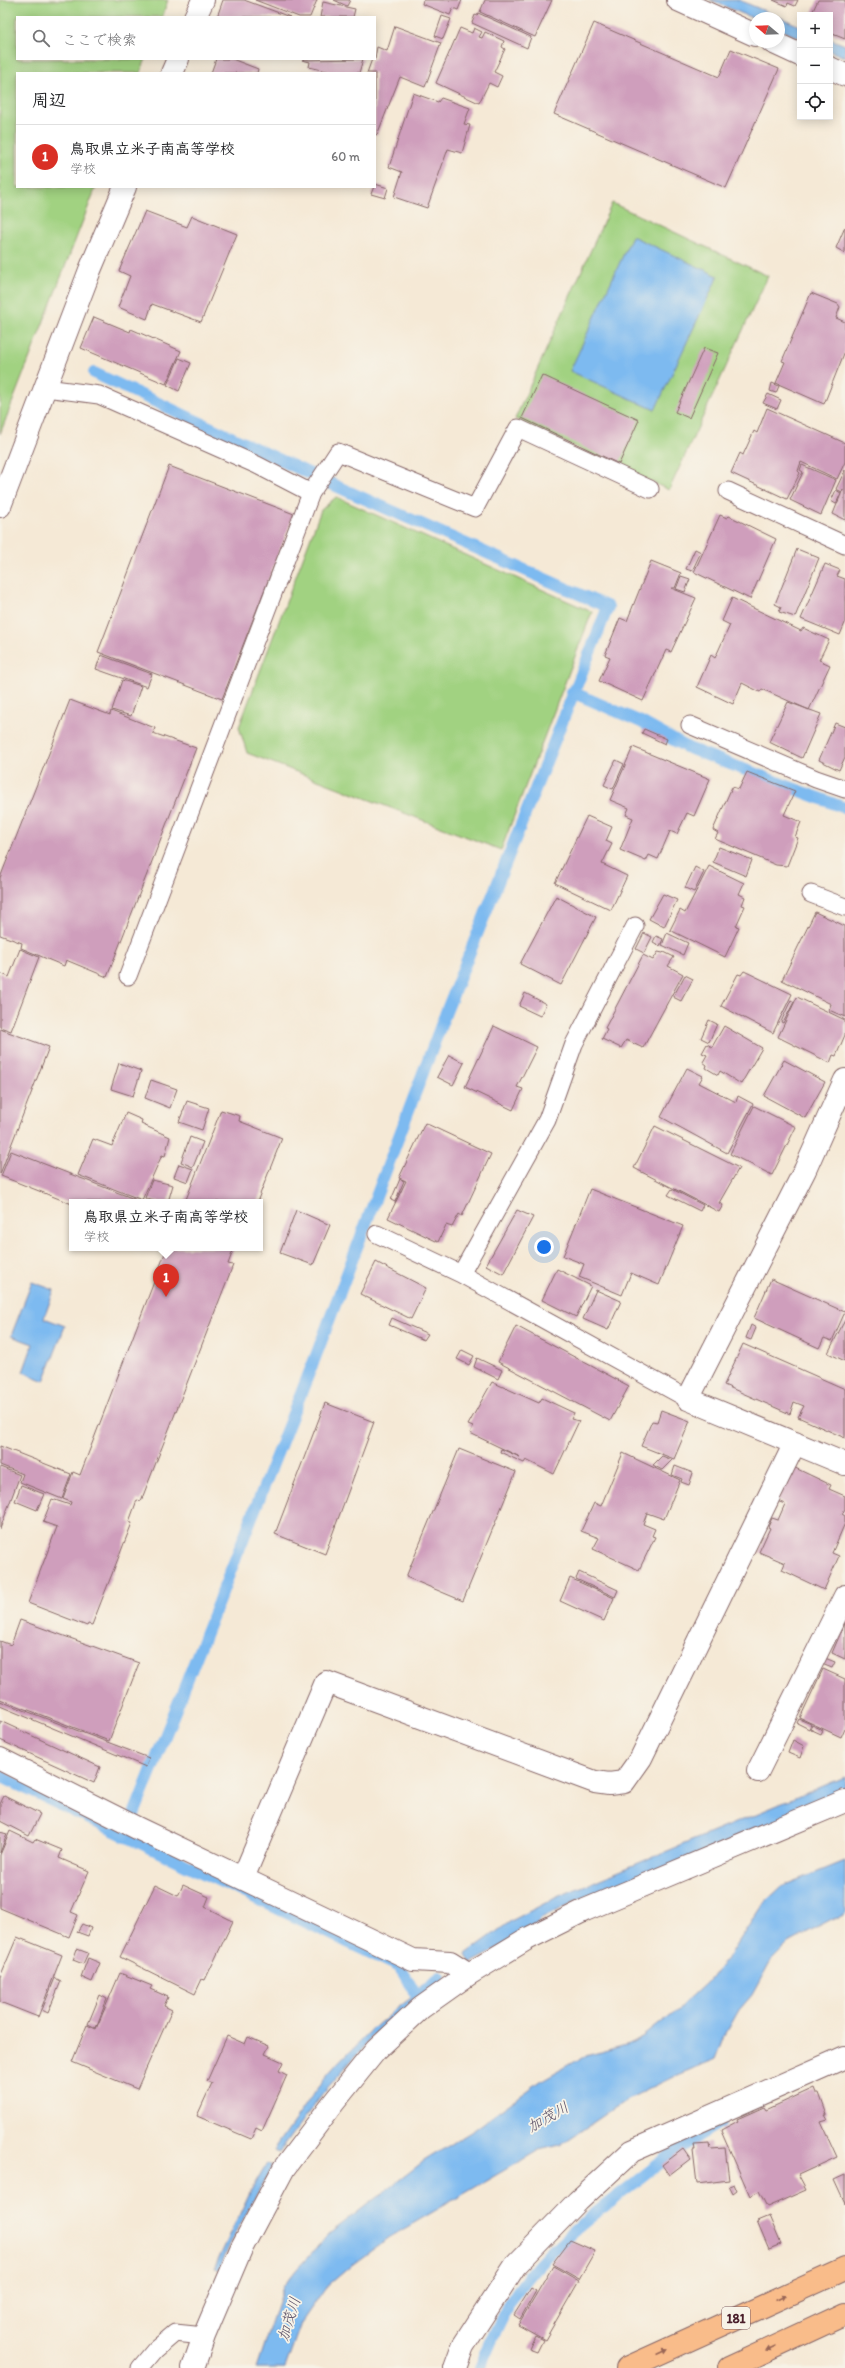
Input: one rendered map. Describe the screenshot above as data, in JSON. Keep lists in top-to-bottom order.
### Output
{
  "streets": {
    "highway": ["181"]
  },
  "water": ["加茂川"],
  "north": "left",
  "page": {
    "map_buttons": ["+", "−"],
    "search": "ここで検索",
    "heading": "周辺",
    "list": [
      {
        "mark": "1",
        "name": "鳥取県立米子南高等学校",
        "note": "学校",
        "value": "60 m"
      }
    ],
    "popup": ["鳥取県立米子南高等学校", "学校"],
    "pins": "1"
  }
}
